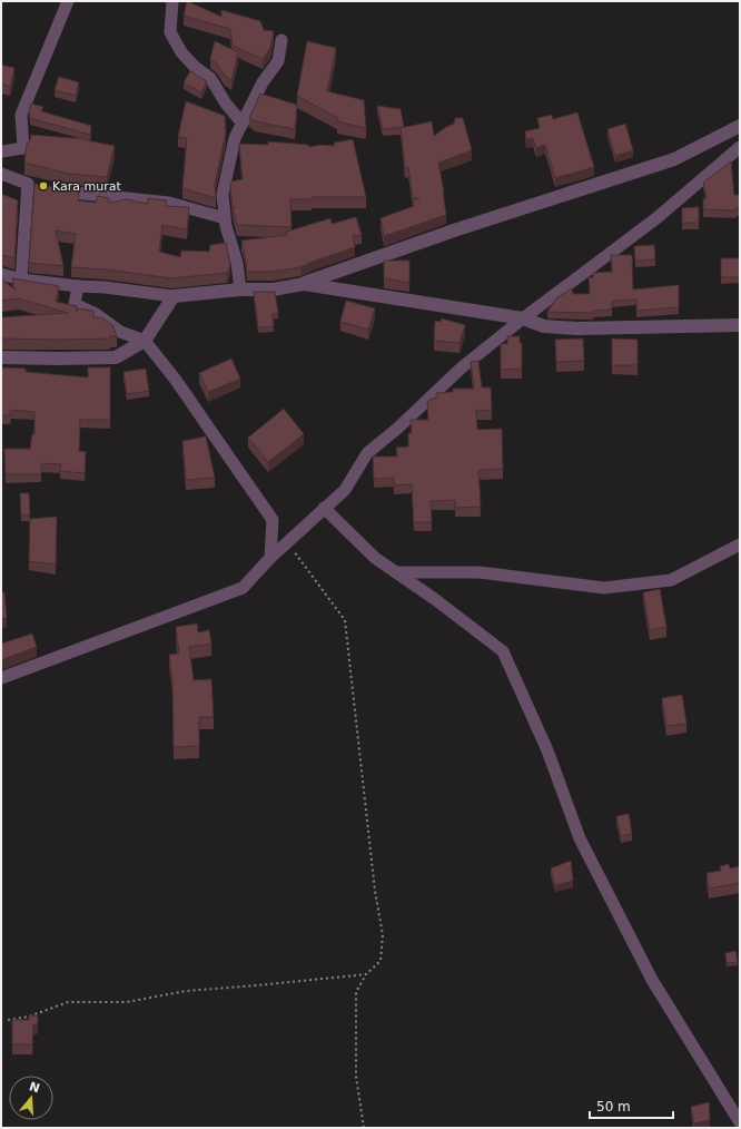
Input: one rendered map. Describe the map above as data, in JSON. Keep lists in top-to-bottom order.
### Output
{
  "places": ["Kara murat"],
  "scale_bar": "50 m",
  "north": "top"
}
